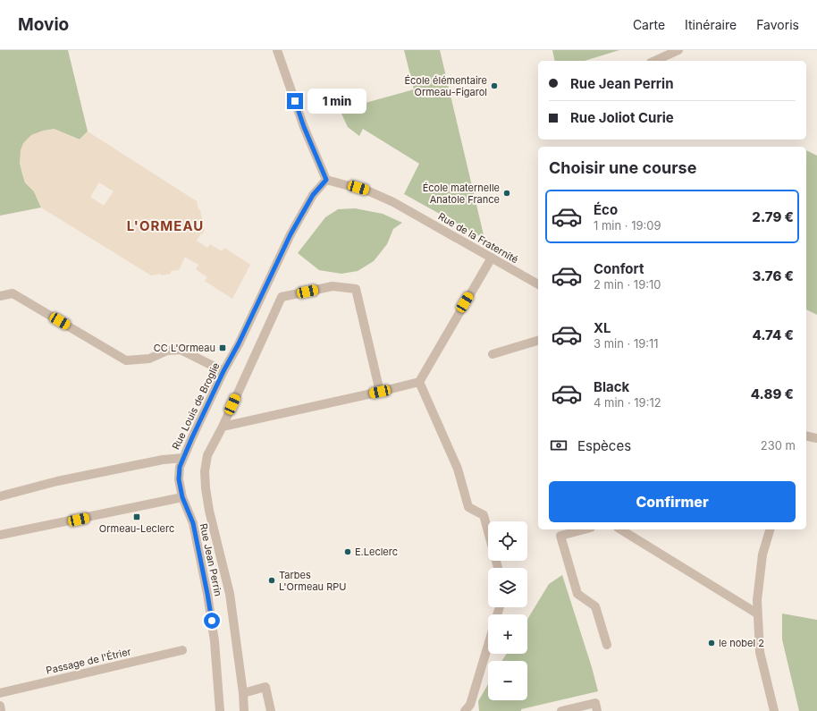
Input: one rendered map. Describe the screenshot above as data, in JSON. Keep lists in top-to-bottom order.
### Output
{
  "streets": {
    "street": [
      "Rue de la Fraternité",
      "Rue Louis de Broglie",
      "Rue Jean Perrin",
      "Passage de l'Étrier"
    ]
  },
  "crossings": [
    ["Rue de la Fraternité", "Rue Louis de Broglie"],
    ["Rue Louis de Broglie", "Rue Jean Perrin"]
  ],
  "districts": ["L'ORMEAU"],
  "places": {
    "other": [
      "École élémentaire Ormeau-Figarol",
      "École maternelle Anatole France",
      "E.Leclerc",
      "Tarbes L'Ormeau RPU",
      "le nobel 2"
    ],
    "transit": ["CC L'Ormeau", "Ormeau-Leclerc"]
  },
  "page": {
    "header": "Movio",
    "nav": ["Carte", "Itinéraire", "Favoris"],
    "banner": ["Rue Jean Perrin", "Rue Joliot Curie"],
    "bubble": "1 min",
    "heading": "Choisir une course",
    "list": [
      {
        "name": "Éco",
        "note": "1 min · 19:09",
        "value": "2.79 €"
      },
      {
        "name": "Confort",
        "note": "2 min · 19:10",
        "value": "3.76 €"
      },
      {
        "name": "XL",
        "note": "3 min · 19:11",
        "value": "4.74 €"
      },
      {
        "name": "Black",
        "note": "4 min · 19:12",
        "value": "4.89 €"
      }
    ],
    "pay": ["Espèces", "230 m"],
    "buttons": "Confirmer",
    "map_buttons": ["+", "−"]
  }
}
